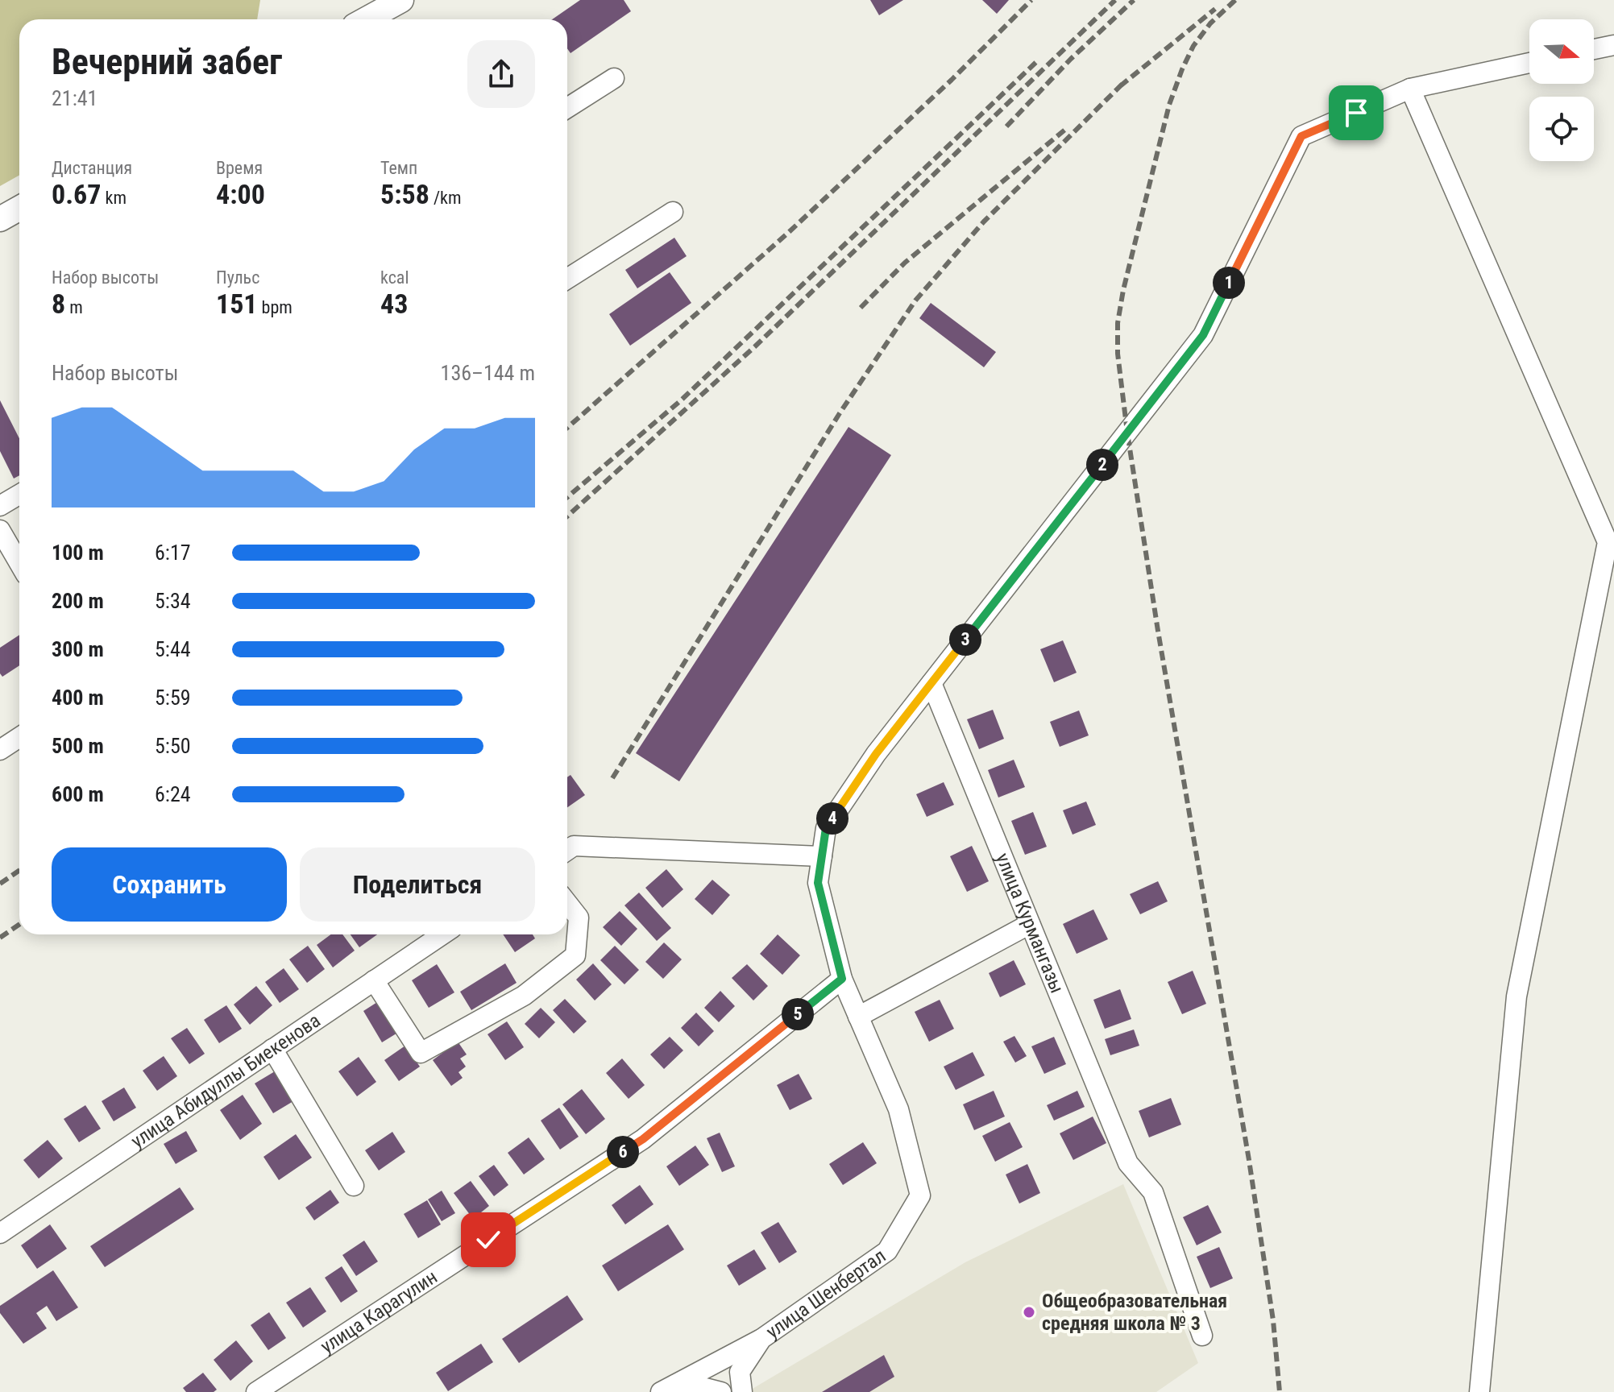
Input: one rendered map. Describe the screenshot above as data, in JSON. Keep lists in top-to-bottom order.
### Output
{
  "streets": {
    "street": [
      "улица Курмангазы",
      "улица Абидуллы Биекенова",
      "улица Шенбертал",
      "улица Карагулин"
    ]
  },
  "crossings": [
    ["улица Курмангазы", "улица Шенбертал"],
    ["улица Шенбертал", "улица Карагулин"]
  ],
  "places": ["Общеобразовательная средняя школа № 3"],
  "north": "right",
  "page": {
    "heading": ["Вечерний забег", "21:41"],
    "stats": [
      ["Дистанция", "0.67 km"],
      ["Время", "4:00"],
      ["Темп", "5:58 /km"],
      ["Набор высоты", "8 m"],
      ["Пульс", "151 bpm"],
      ["kcal", "43"]
    ],
    "pins": [
      "1",
      "2",
      "3",
      "4",
      "5",
      "6"
    ],
    "chart": ["Набор высоты", "136–144 m"],
    "list": [
      {
        "name": "100 m",
        "note": "6:17"
      },
      {
        "name": "200 m",
        "note": "5:34"
      },
      {
        "name": "300 m",
        "note": "5:44"
      },
      {
        "name": "400 m",
        "note": "5:59"
      },
      {
        "name": "500 m",
        "note": "5:50"
      },
      {
        "name": "600 m",
        "note": "6:24"
      }
    ],
    "buttons": ["Сохранить", "Поделиться"]
  }
}
